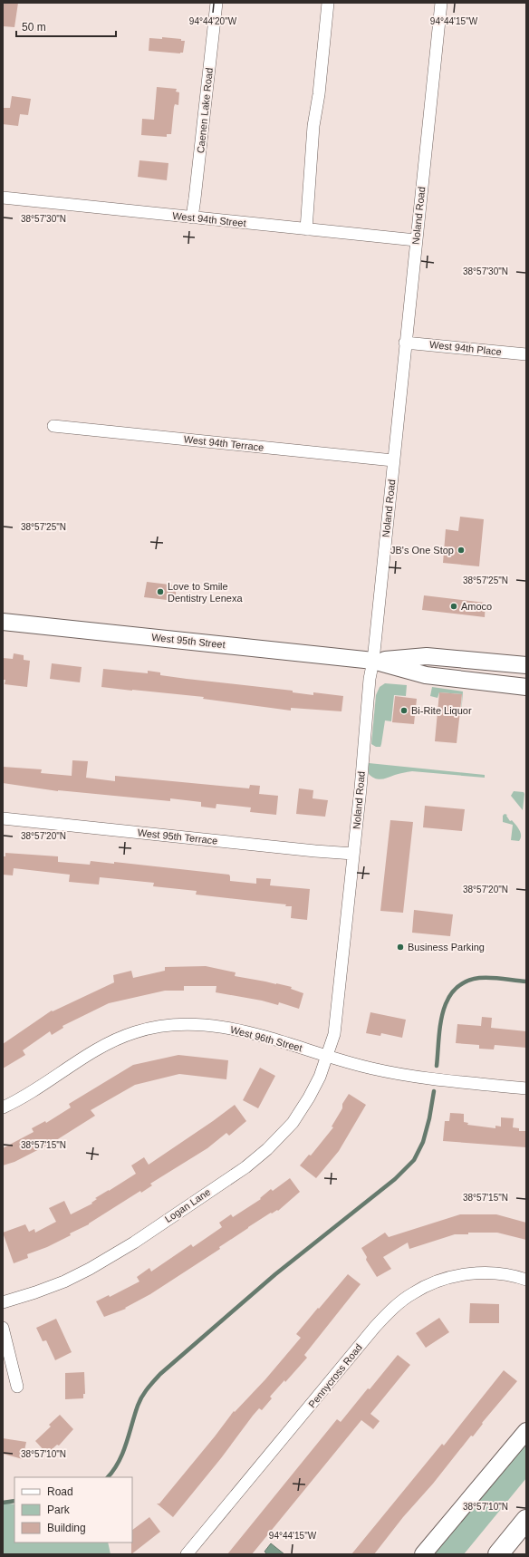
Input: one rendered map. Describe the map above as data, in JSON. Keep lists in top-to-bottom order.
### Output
{
  "streets": {
    "main road": ["West 95th Street"],
    "street": [
      "Caenen Lake Road",
      "Noland Road",
      "West 94th Street",
      "West 94th Place",
      "West 94th Terrace",
      "West 95th Terrace",
      "West 96th Street",
      "Logan Lane",
      "Pennycross Road"
    ]
  },
  "crossings": [
    ["Caenen Lake Road", "West 94th Street"],
    ["Noland Road", "West 94th Street"],
    ["Noland Road", "West 94th Place"],
    ["Noland Road", "West 94th Terrace"],
    ["Noland Road", "West 95th Street"],
    ["Noland Road", "West 95th Terrace"],
    ["Noland Road", "West 96th Street"],
    ["Noland Road", "Logan Lane"],
    ["West 96th Street", "Logan Lane"]
  ],
  "places": [
    "JB's One Stop",
    "Love to Smile Dentistry Lenexa",
    "Amoco",
    "Bi-Rite Liquor",
    "Business Parking"
  ],
  "legend": ["Road", "Park", "Building"],
  "scale_bar": "50 m",
  "coordinates": [
    "94°44'20\"W",
    "94°44'15\"W",
    "38°57'30\"N",
    "38°57'25\"N",
    "38°57'20\"N",
    "38°57'15\"N",
    "38°57'10\"N"
  ]
}
